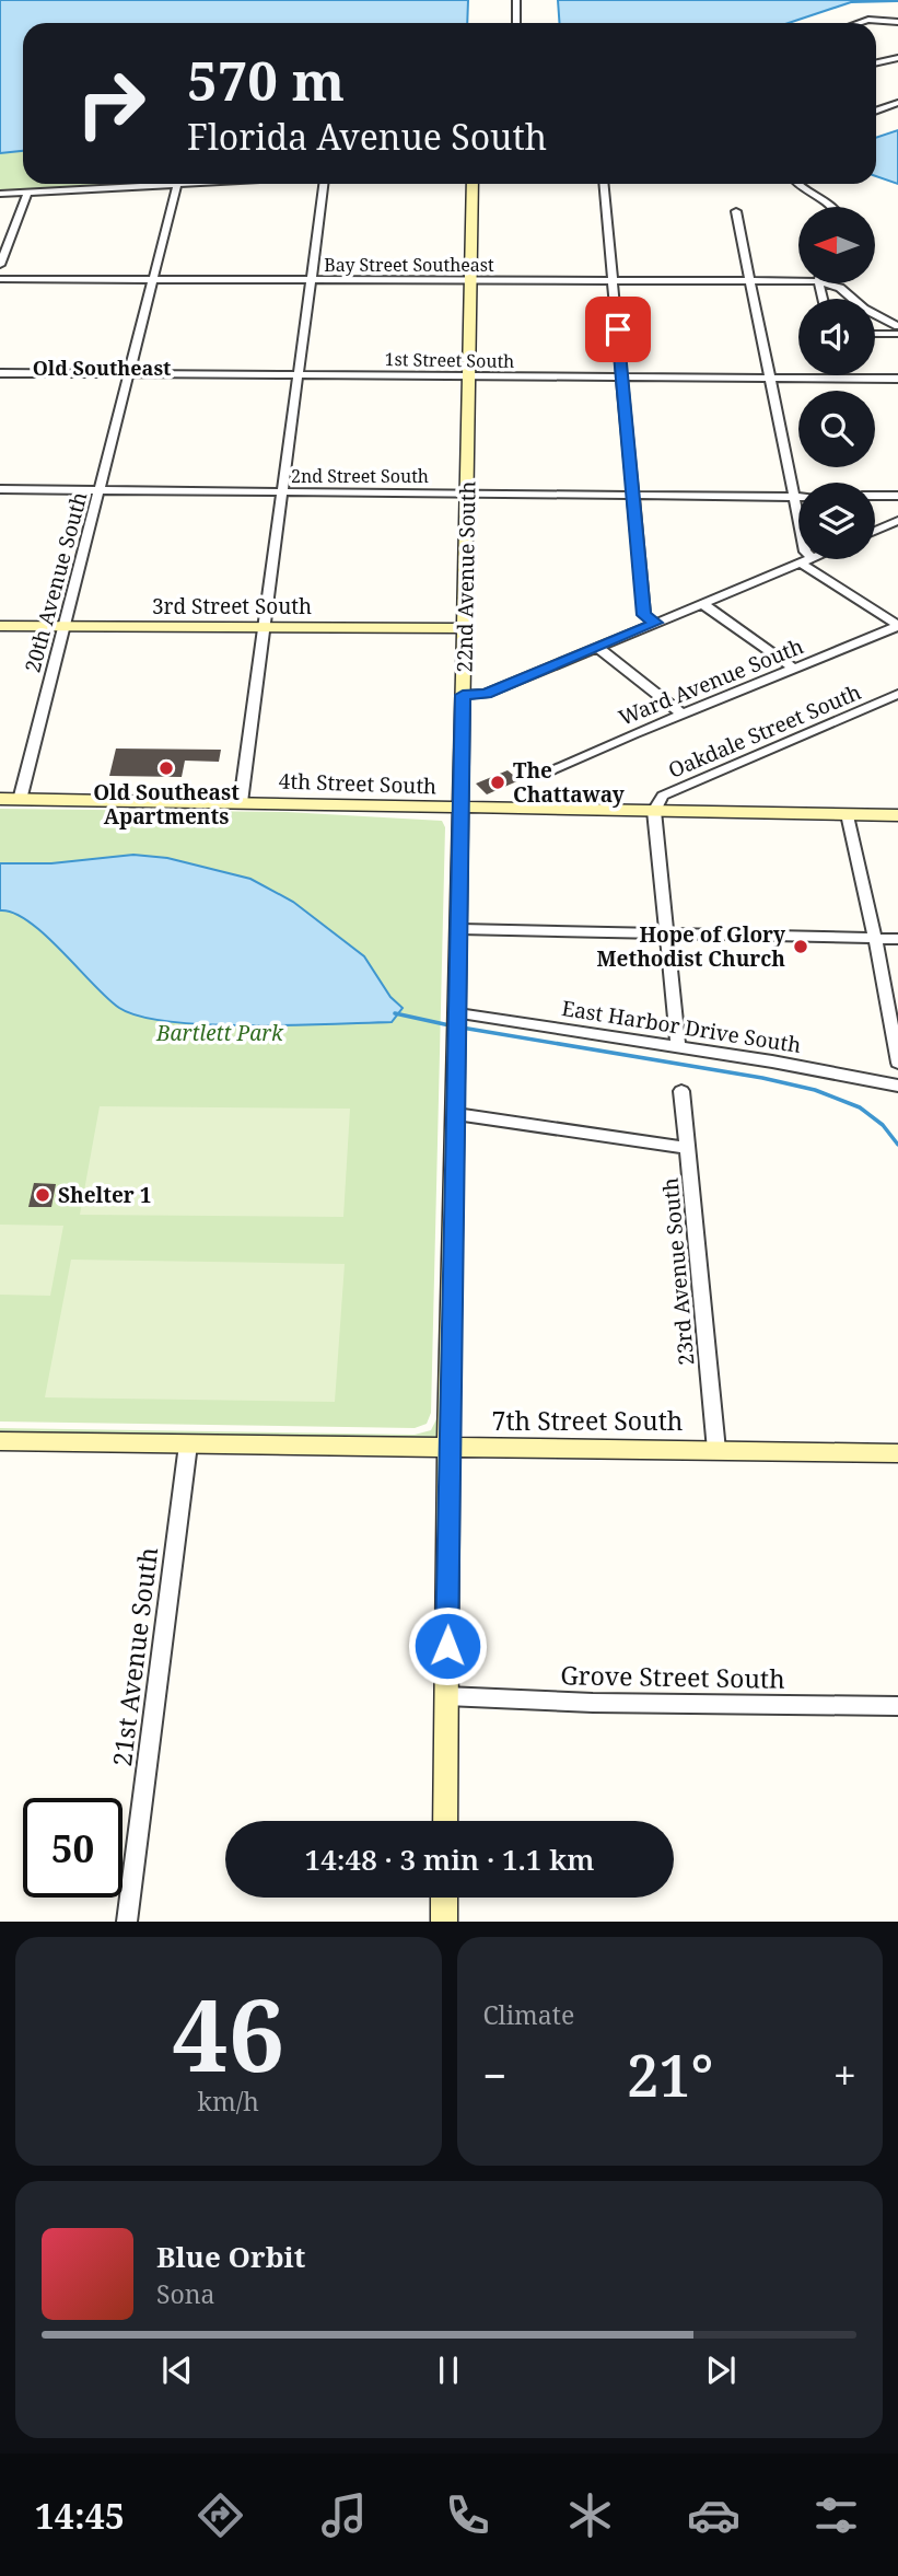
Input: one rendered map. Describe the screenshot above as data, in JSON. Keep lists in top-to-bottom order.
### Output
{
  "streets": {
    "street": [
      "Bay Street Southeast",
      "1st Street South",
      "2nd Street South",
      "22nd Avenue South",
      "20th Avenue South",
      "3rd Street South",
      "Ward Avenue South",
      "Oakdale Street South",
      "4th Street South",
      "East Harbor Drive South",
      "23rd Avenue South",
      "7th Street South",
      "21st Avenue South",
      "Grove Street South"
    ]
  },
  "crossings": [
    ["Bay Street Southeast", "22nd Avenue South"],
    ["1st Street South", "22nd Avenue South"],
    ["1st Street South", "20th Avenue South"],
    ["2nd Street South", "22nd Avenue South"],
    ["2nd Street South", "20th Avenue South"],
    ["22nd Avenue South", "3rd Street South"],
    ["22nd Avenue South", "4th Street South"],
    ["22nd Avenue South", "East Harbor Drive South"],
    ["22nd Avenue South", "7th Street South"],
    ["22nd Avenue South", "Grove Street South"],
    ["20th Avenue South", "3rd Street South"],
    ["20th Avenue South", "4th Street South"],
    ["Oakdale Street South", "4th Street South"],
    ["23rd Avenue South", "7th Street South"],
    ["7th Street South", "21st Avenue South"]
  ],
  "districts": ["Old Southeast"],
  "parks": ["Bartlett Park"],
  "places": [
    "Old Southeast Apartments",
    "The Chattaway",
    "Hope of Glory Methodist Church",
    "Shelter 1"
  ],
  "north": "left",
  "page": {
    "turn": ["570 m", "Florida Avenue South"],
    "limit": "50",
    "trip": "14:48 · 3 min · 1.1 km",
    "tile": [
      ["46", "km/h"],
      "Climate"
    ],
    "heat": ["−", "21°", "+"],
    "song": ["Blue Orbit", "Sona"],
    "tabs": "14:45"
  }
}
